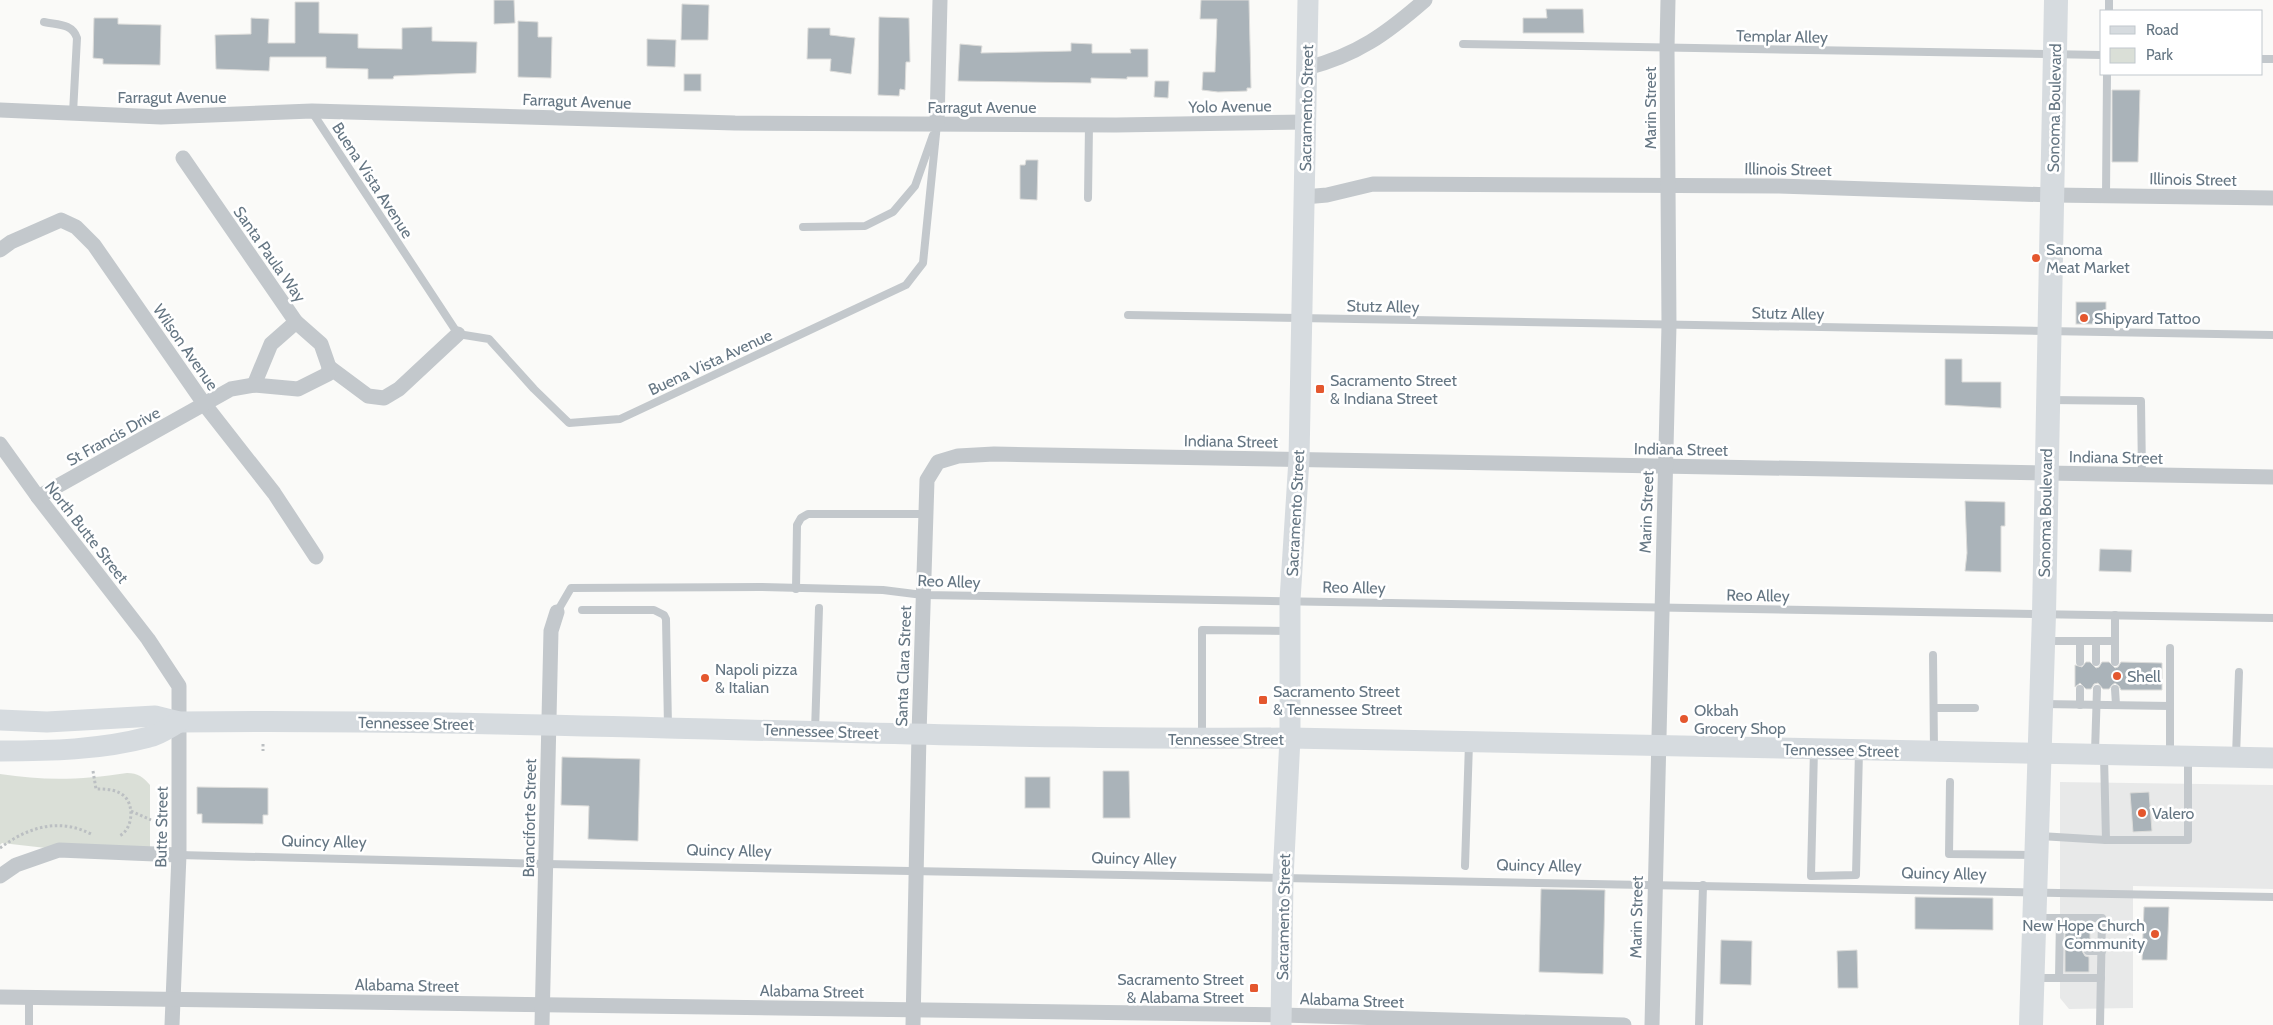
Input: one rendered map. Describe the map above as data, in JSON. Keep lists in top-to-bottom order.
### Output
{
  "streets": {
    "main road": ["Sacramento Street", "Sonoma Boulevard", "Tennessee Street"],
    "street": [
      "Farragut Avenue",
      "Yolo Avenue",
      "Marin Street",
      "Illinois Street",
      "Santa Paula Way",
      "Wilson Avenue",
      "St Francis Drive",
      "Indiana Street",
      "North Butte Street",
      "Santa Clara Street",
      "Branciforte Street",
      "Butte Street",
      "Quincy Alley",
      "Alabama Street"
    ],
    "lane": [
      "Templar Alley",
      "Buena Vista Avenue",
      "Stutz Alley",
      "Reo Alley"
    ]
  },
  "crossings": [
    ["Templar Alley", "Marin Street"],
    ["Templar Alley", "Sonoma Boulevard"],
    ["Farragut Avenue", "Yolo Avenue"],
    ["Farragut Avenue", "Buena Vista Avenue"],
    ["Yolo Avenue", "Sacramento Street"],
    ["Sacramento Street", "Illinois Street"],
    ["Sacramento Street", "Stutz Alley"],
    ["Sacramento Street", "Indiana Street"],
    ["Sacramento Street", "Reo Alley"],
    ["Sacramento Street", "Tennessee Street"],
    ["Sacramento Street", "Quincy Alley"],
    ["Sacramento Street", "Alabama Street"],
    ["Marin Street", "Illinois Street"],
    ["Marin Street", "Stutz Alley"],
    ["Marin Street", "Indiana Street"],
    ["Marin Street", "Reo Alley"],
    ["Marin Street", "Tennessee Street"],
    ["Marin Street", "Quincy Alley"],
    ["Sonoma Boulevard", "Illinois Street"],
    ["Sonoma Boulevard", "Stutz Alley"],
    ["Sonoma Boulevard", "Indiana Street"],
    ["Sonoma Boulevard", "Reo Alley"],
    ["Sonoma Boulevard", "Tennessee Street"],
    ["Sonoma Boulevard", "Quincy Alley"],
    ["Santa Paula Way", "St Francis Drive"],
    ["Wilson Avenue", "St Francis Drive"],
    ["St Francis Drive", "North Butte Street"],
    ["Indiana Street", "Santa Clara Street"],
    ["North Butte Street", "Butte Street"],
    ["Reo Alley", "Santa Clara Street"],
    ["Reo Alley", "Branciforte Street"],
    ["Santa Clara Street", "Tennessee Street"],
    ["Santa Clara Street", "Quincy Alley"],
    ["Santa Clara Street", "Alabama Street"],
    ["Tennessee Street", "Branciforte Street"],
    ["Tennessee Street", "Butte Street"],
    ["Branciforte Street", "Quincy Alley"],
    ["Branciforte Street", "Alabama Street"],
    ["Butte Street", "Quincy Alley"],
    ["Butte Street", "Alabama Street"]
  ],
  "places": {
    "other": [
      "Sanoma Meat Market",
      "Shipyard Tattoo",
      "Shell",
      "Napoli pizza & Italian",
      "Okbah Grocery Shop",
      "Valero",
      "New Hope Church Community"
    ],
    "transit": ["Sacramento Street & Indiana Street", "Sacramento Street & Tennessee Street", "Sacramento Street & Alabama Street"]
  },
  "legend": ["Road", "Park"]
}
